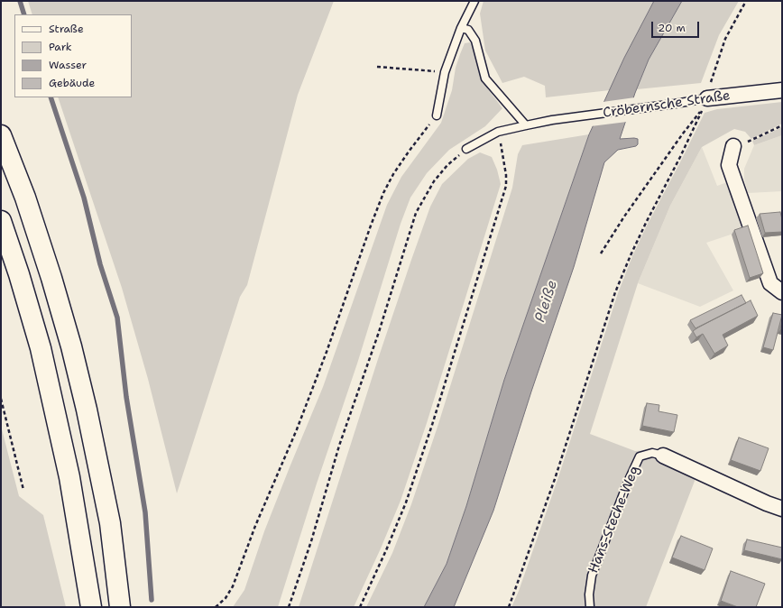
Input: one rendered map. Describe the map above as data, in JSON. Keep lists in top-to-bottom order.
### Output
{
  "streets": {
    "street": ["Cröbernsche Straße", "Hans-Steche-Weg"]
  },
  "water": ["Pleiße"],
  "legend": [
    "Straße",
    "Park",
    "Wasser",
    "Gebäude"
  ],
  "scale_bar": "20 m"
}
